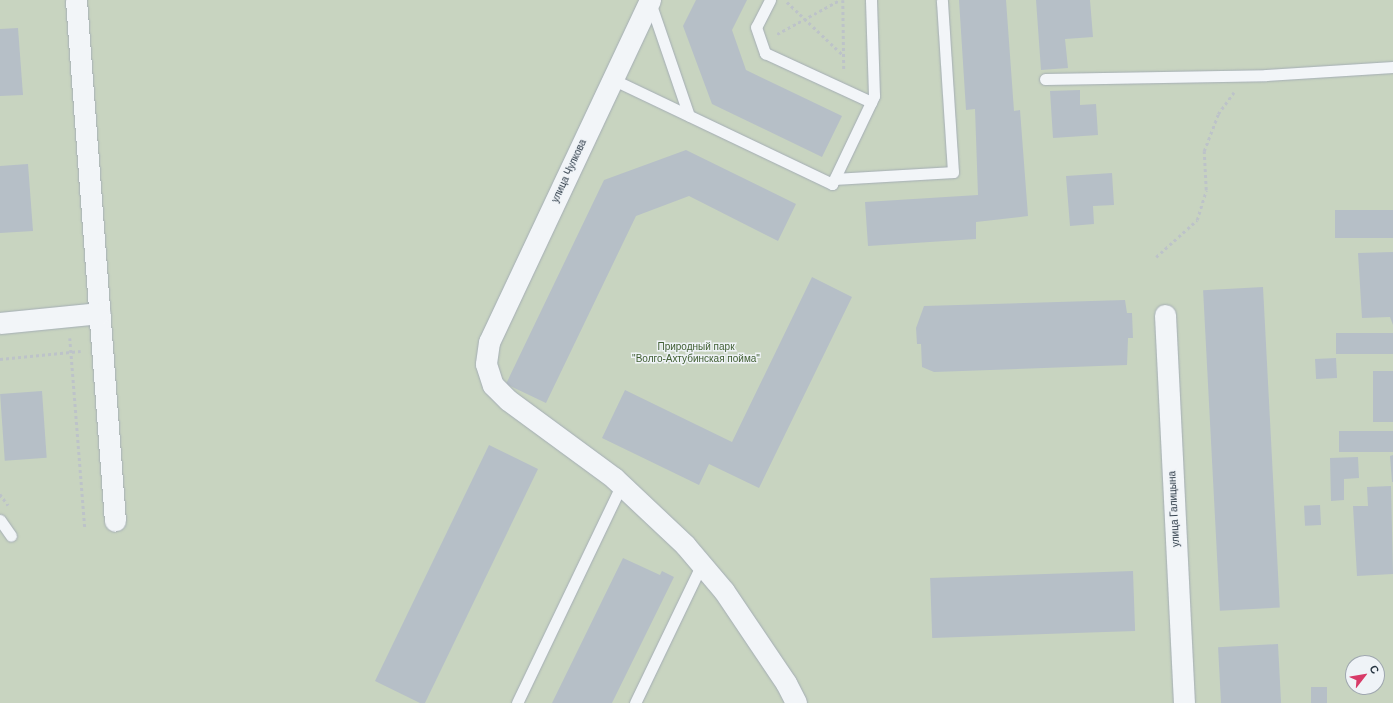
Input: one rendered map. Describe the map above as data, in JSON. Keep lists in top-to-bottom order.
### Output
{
  "streets": {
    "street": ["улица Чулкова", "улица Галицына"]
  },
  "parks": ["Природный парк \"Волго-Ахтубинская пойма\""],
  "north": "top right"
}
